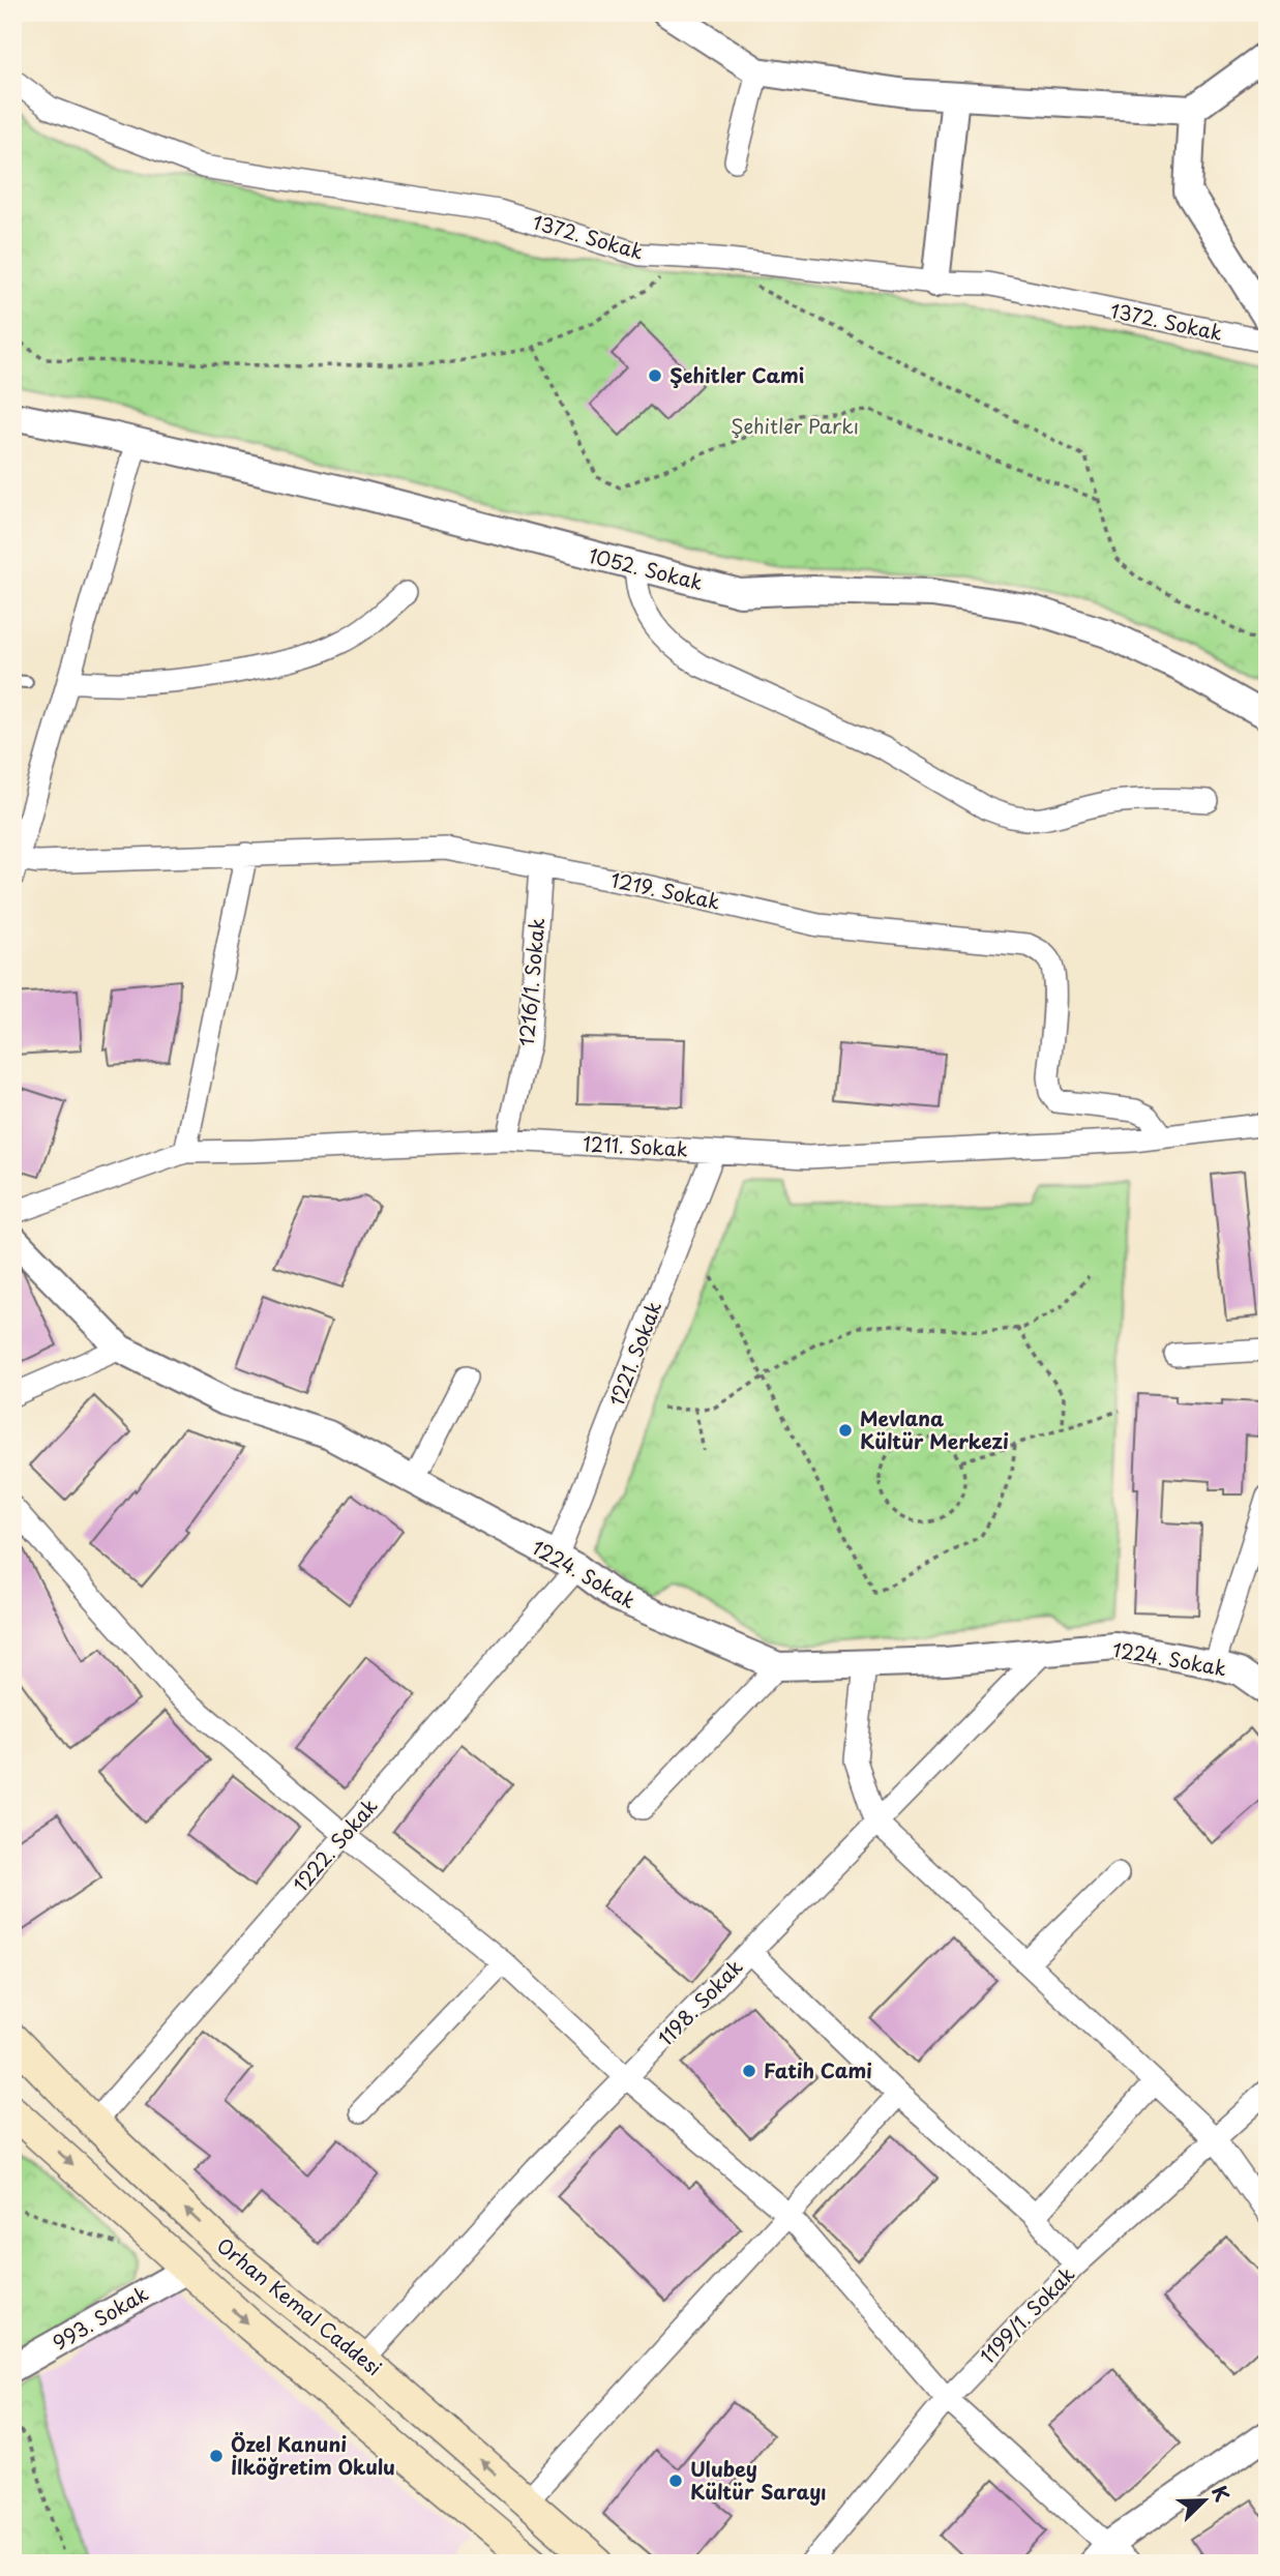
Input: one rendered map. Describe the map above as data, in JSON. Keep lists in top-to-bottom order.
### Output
{
  "streets": {
    "main road": ["Orhan Kemal Caddesi"],
    "street": [
      "1372. Sokak",
      "1052. Sokak",
      "1219. Sokak",
      "1216/1. Sokak",
      "1211. Sokak",
      "1221. Sokak",
      "1224. Sokak",
      "1222. Sokak",
      "1198. Sokak",
      "1199/1. Sokak",
      "993. Sokak"
    ]
  },
  "crossings": [
    ["1219. Sokak", "1216/1. Sokak"],
    ["1219. Sokak", "1211. Sokak"],
    ["1216/1. Sokak", "1211. Sokak"],
    ["1211. Sokak", "1221. Sokak"],
    ["1221. Sokak", "1224. Sokak"],
    ["1221. Sokak", "1222. Sokak"],
    ["1224. Sokak", "1222. Sokak"],
    ["1224. Sokak", "1198. Sokak"],
    ["1222. Sokak", "Orhan Kemal Caddesi"],
    ["1198. Sokak", "Orhan Kemal Caddesi"],
    ["Orhan Kemal Caddesi", "993. Sokak"]
  ],
  "parks": ["Şehitler Parkı"],
  "places": [
    "Şehitler Cami",
    "Mevlana Kültür Merkezi",
    "Fatih Cami",
    "Özel Kanuni İlköğretim Okulu",
    "Ulubey Kültür Sarayı"
  ],
  "north": "top right"
}
